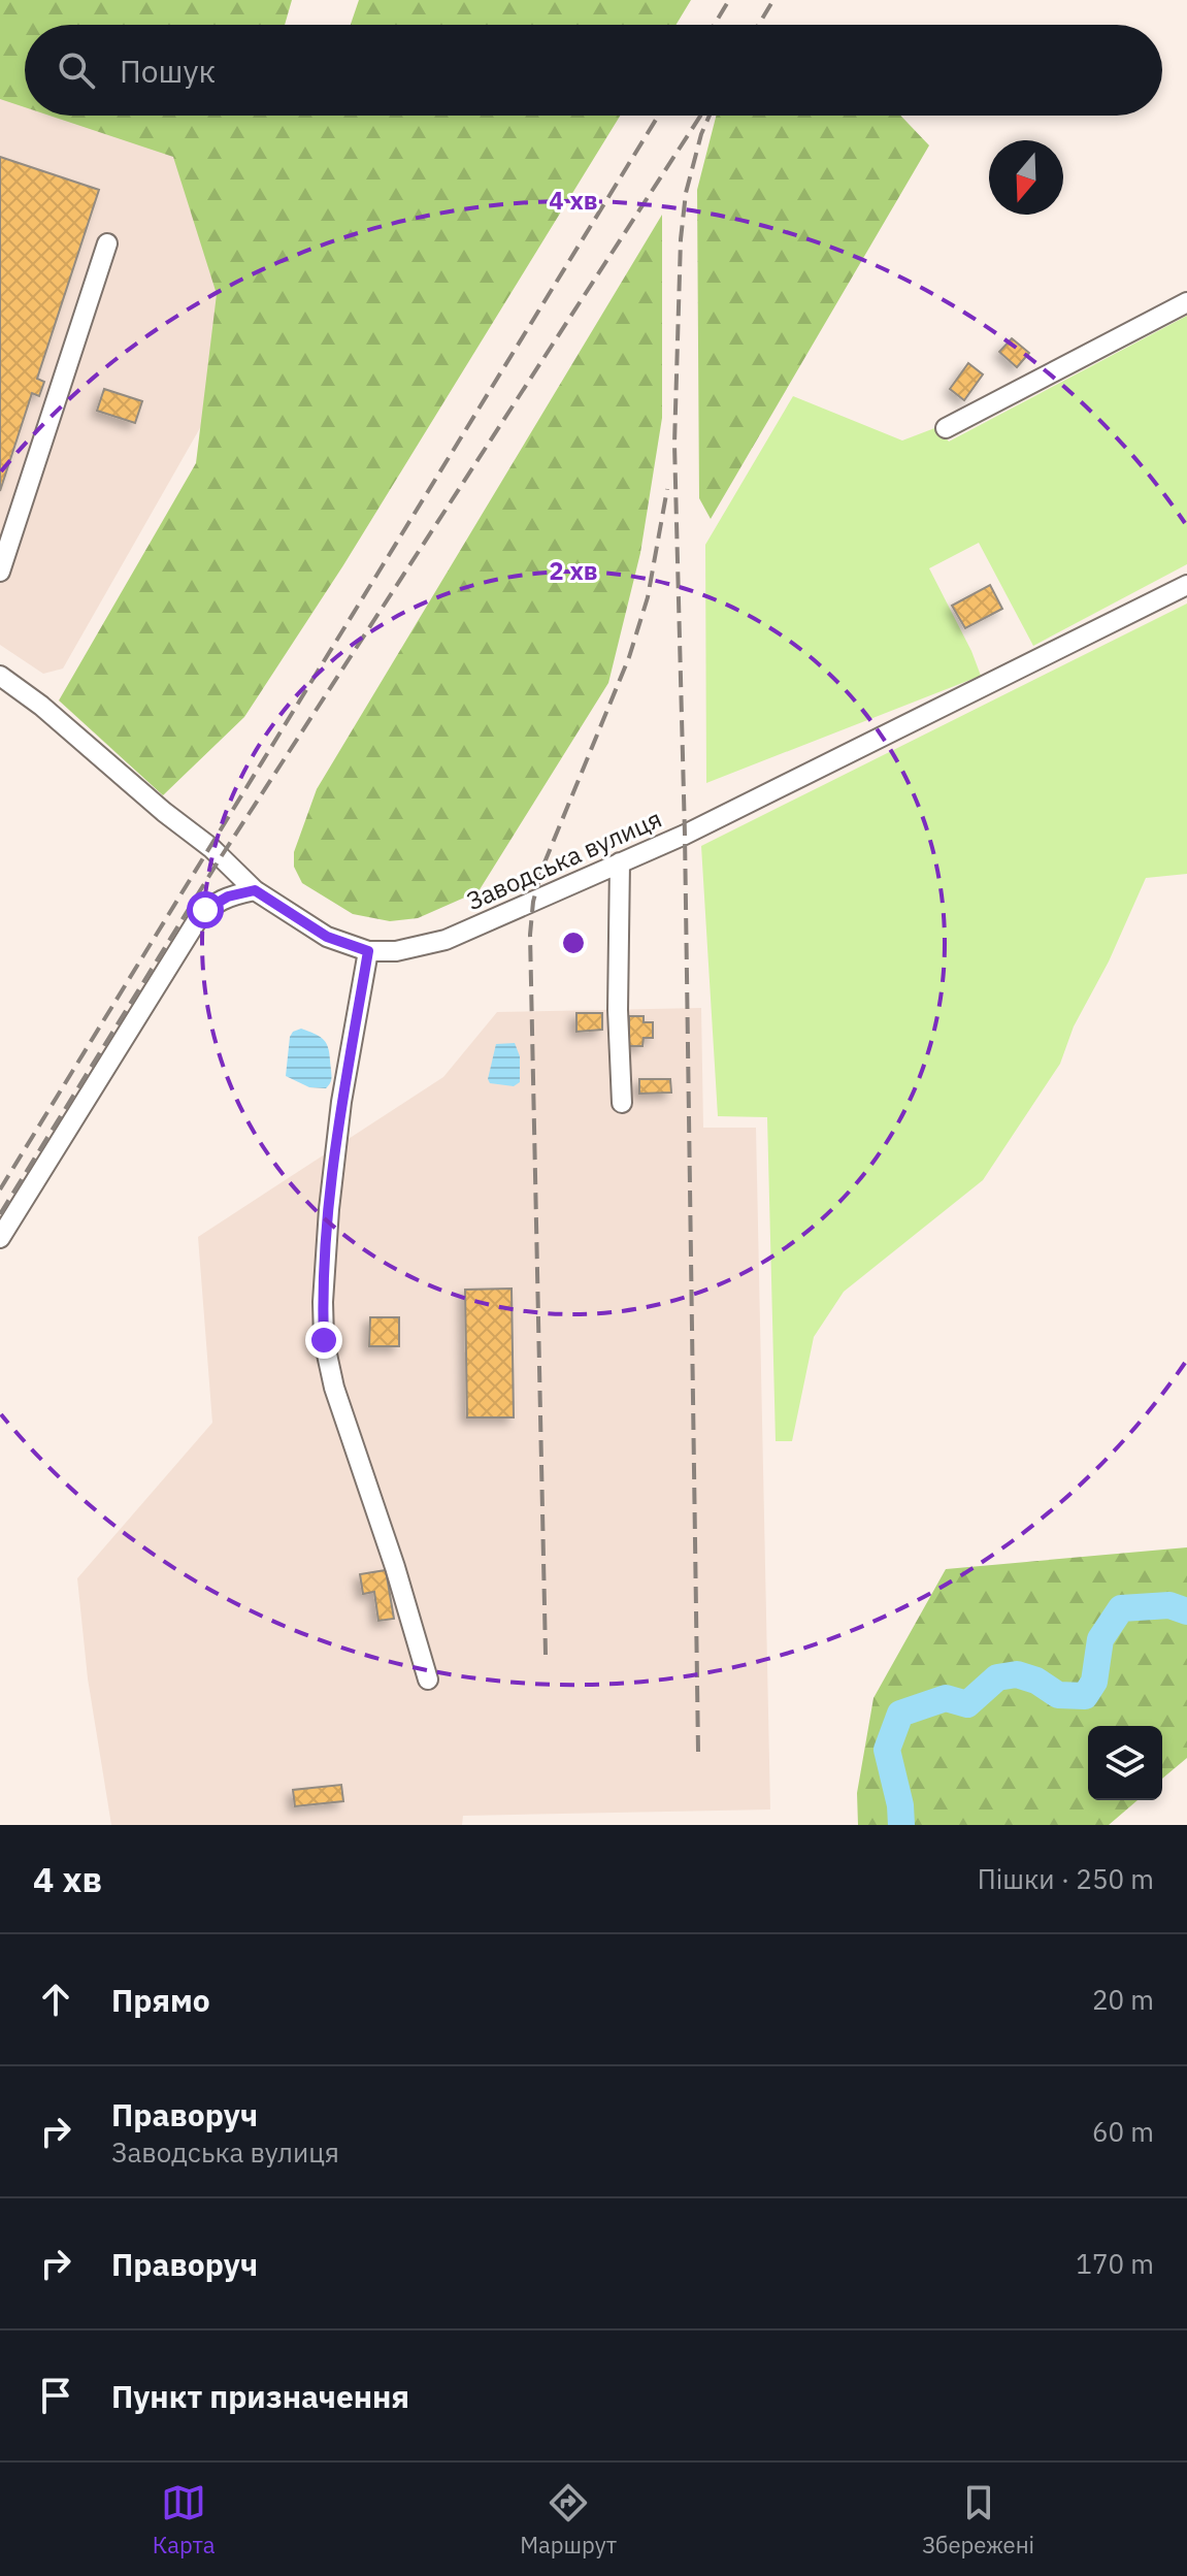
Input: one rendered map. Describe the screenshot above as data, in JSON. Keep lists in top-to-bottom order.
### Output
{
  "streets": {
    "street": ["Заводська вулиця"]
  },
  "north": "bottom",
  "page": {
    "search": "Пошук",
    "heading": ["4 хв", "Пішки · 250 m"],
    "list": [
      ["Прямо", "20 m"],
      ["Праворуч", "Заводська вулиця", "60 m"],
      ["Праворуч", "170 m"],
      "Пункт призначення"
    ],
    "nav": ["Карта", "Маршрут", "Збережені"]
  },
  "rings": ["4 хв", "2 хв"]
}
